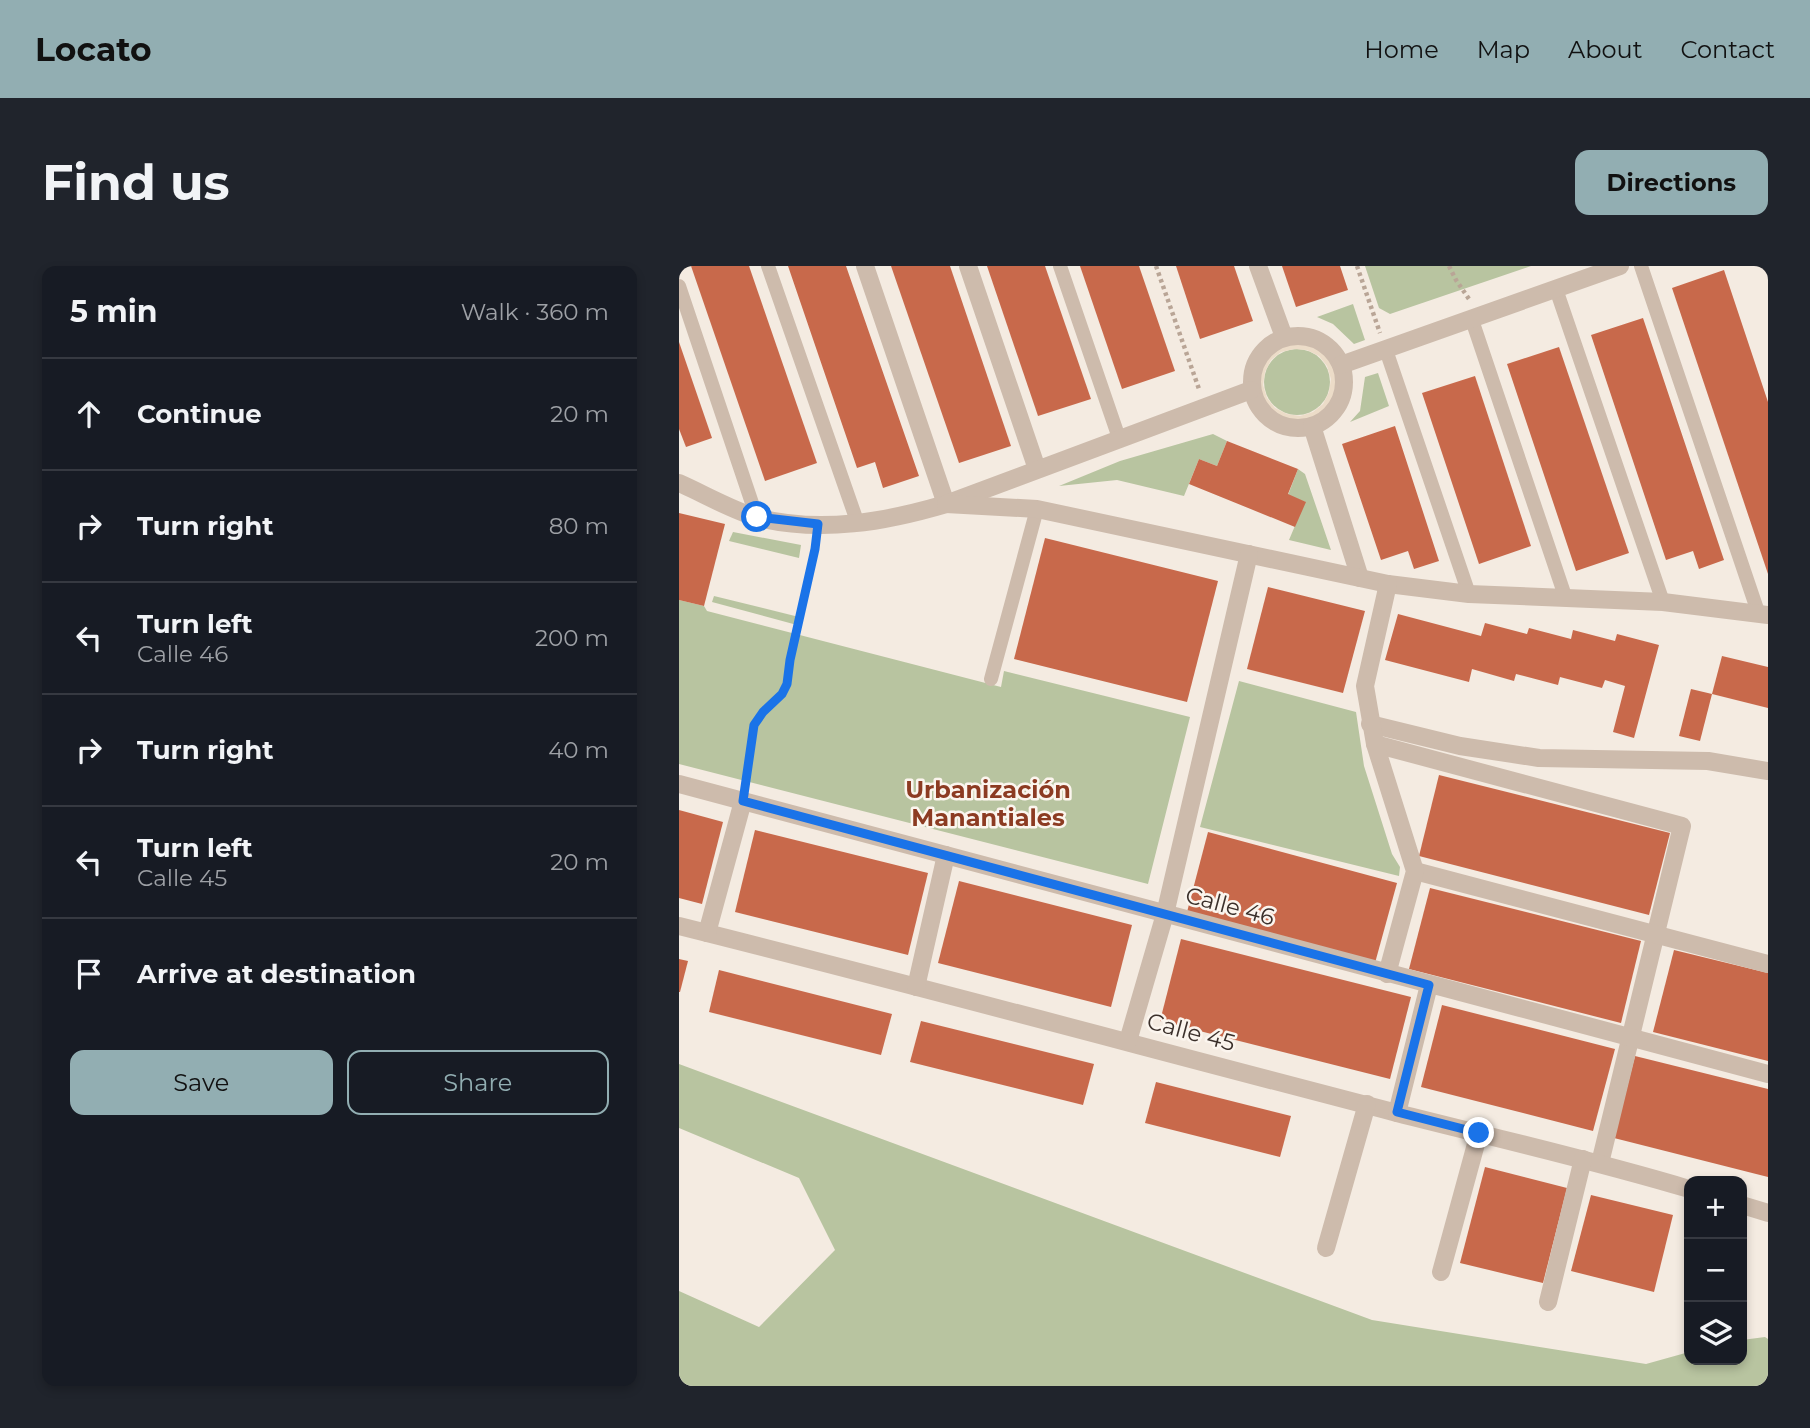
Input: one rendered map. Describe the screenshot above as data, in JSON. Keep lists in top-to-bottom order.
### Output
{
  "streets": {
    "street": ["Calle 46", "Calle 45"]
  },
  "districts": ["Urbanización Manantiales"],
  "page": {
    "header": "Locato",
    "nav": [
      "Home",
      "Map",
      "About",
      "Contact"
    ],
    "buttons": [
      "Directions",
      ["Save", "Share"]
    ],
    "title": "Find us",
    "heading": ["5 min", "Walk · 360 m"],
    "list": [
      ["Continue", "20 m"],
      ["Turn right", "80 m"],
      ["Turn left", "Calle 46", "200 m"],
      ["Turn right", "40 m"],
      ["Turn left", "Calle 45", "20 m"],
      "Arrive at destination"
    ],
    "map_buttons": ["+", "−"]
  }
}
